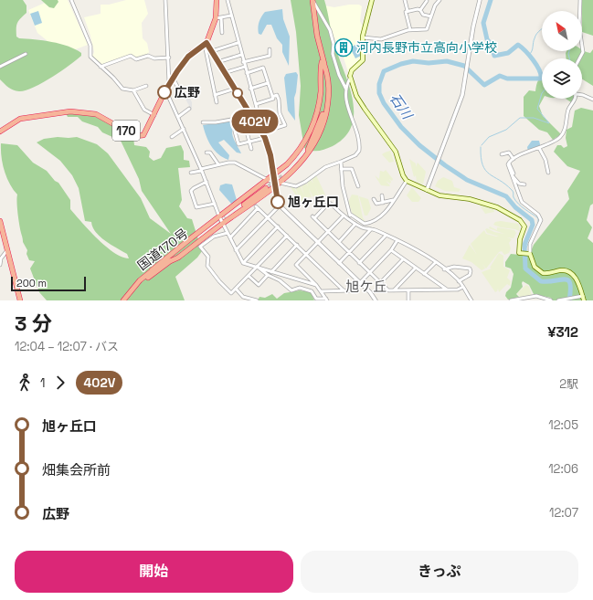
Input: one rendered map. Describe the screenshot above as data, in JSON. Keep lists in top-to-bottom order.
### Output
{
  "streets": {
    "highway": ["170", "国道170号"]
  },
  "districts": ["旭ケ丘"],
  "water": ["石川"],
  "places": {
    "building": ["河内長野市立高向小学校"],
    "other": ["広野", "旭ヶ丘口"]
  },
  "lines": ["bus line 402V"],
  "scale_bar": "200 m",
  "north": "top left",
  "page": {
    "on_map": "402V",
    "scale": "200 m",
    "heading": ["3 分", "12:04 – 12:07 · バス", "¥312"],
    "legs": ["1", "402V", "2駅"],
    "list": [
      {
        "name": "旭ヶ丘口",
        "value": "12:05"
      },
      {
        "name": "畑集会所前",
        "value": "12:06"
      },
      {
        "name": "広野",
        "value": "12:07"
      }
    ],
    "buttons": ["開始", "きっぷ"]
  }
}
